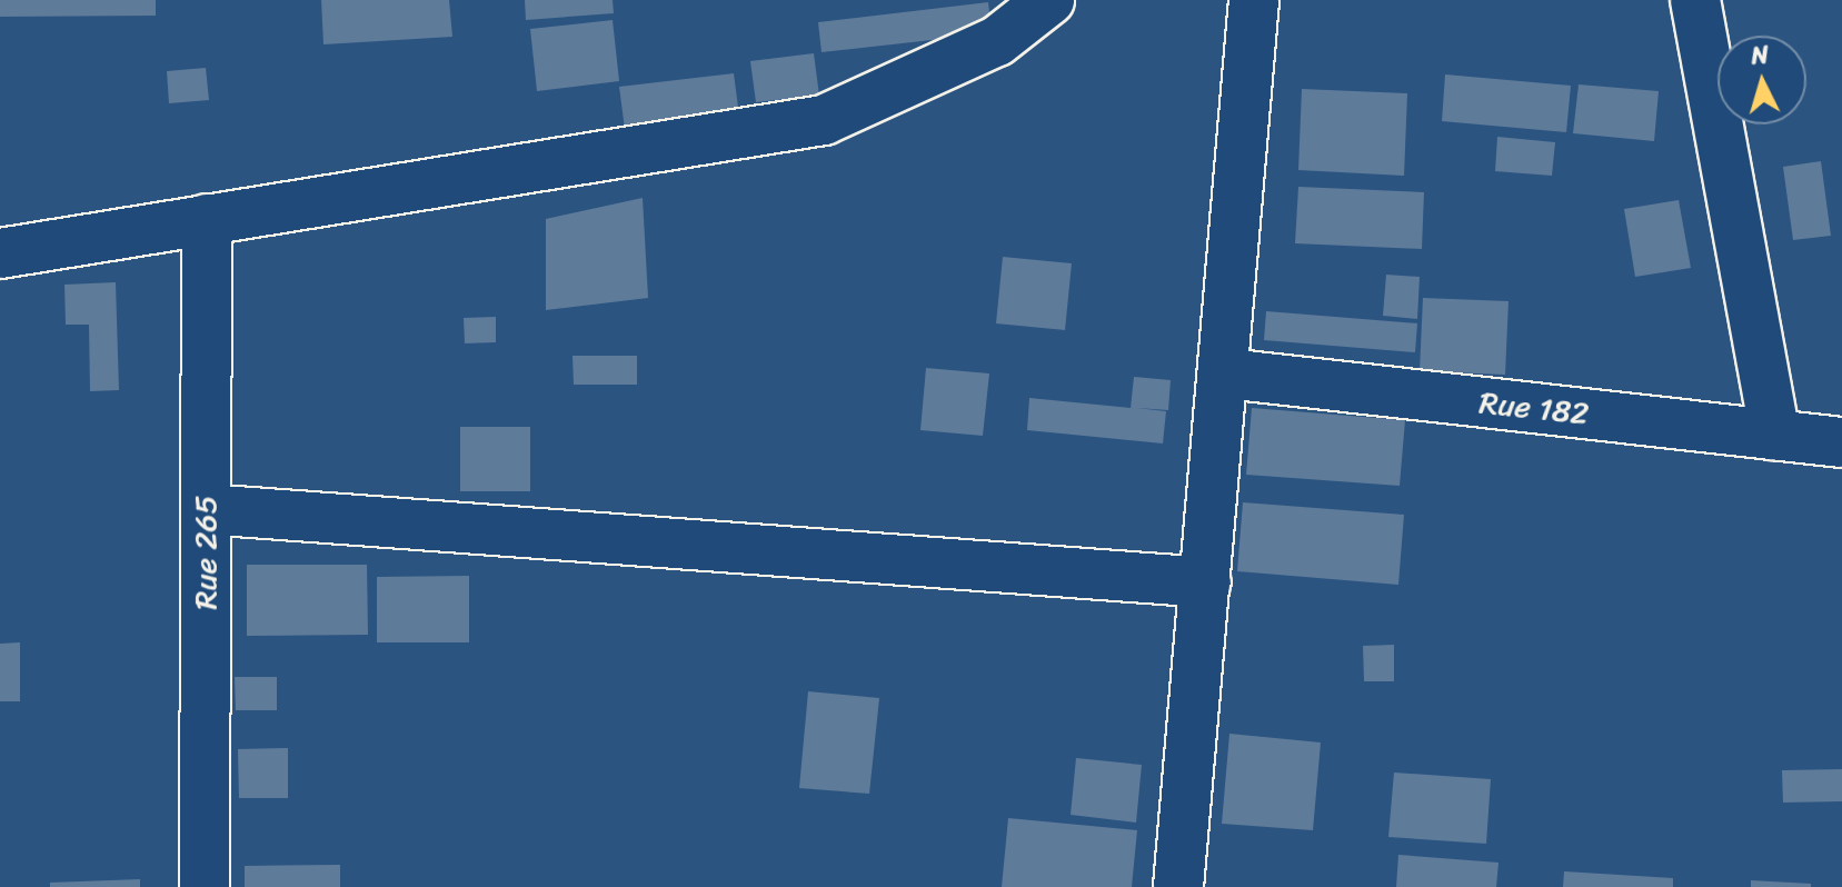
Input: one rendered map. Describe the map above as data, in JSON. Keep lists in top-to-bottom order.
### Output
{
  "streets": {
    "street": ["Rue 182", "Rue 265"]
  },
  "north": "top"
}
